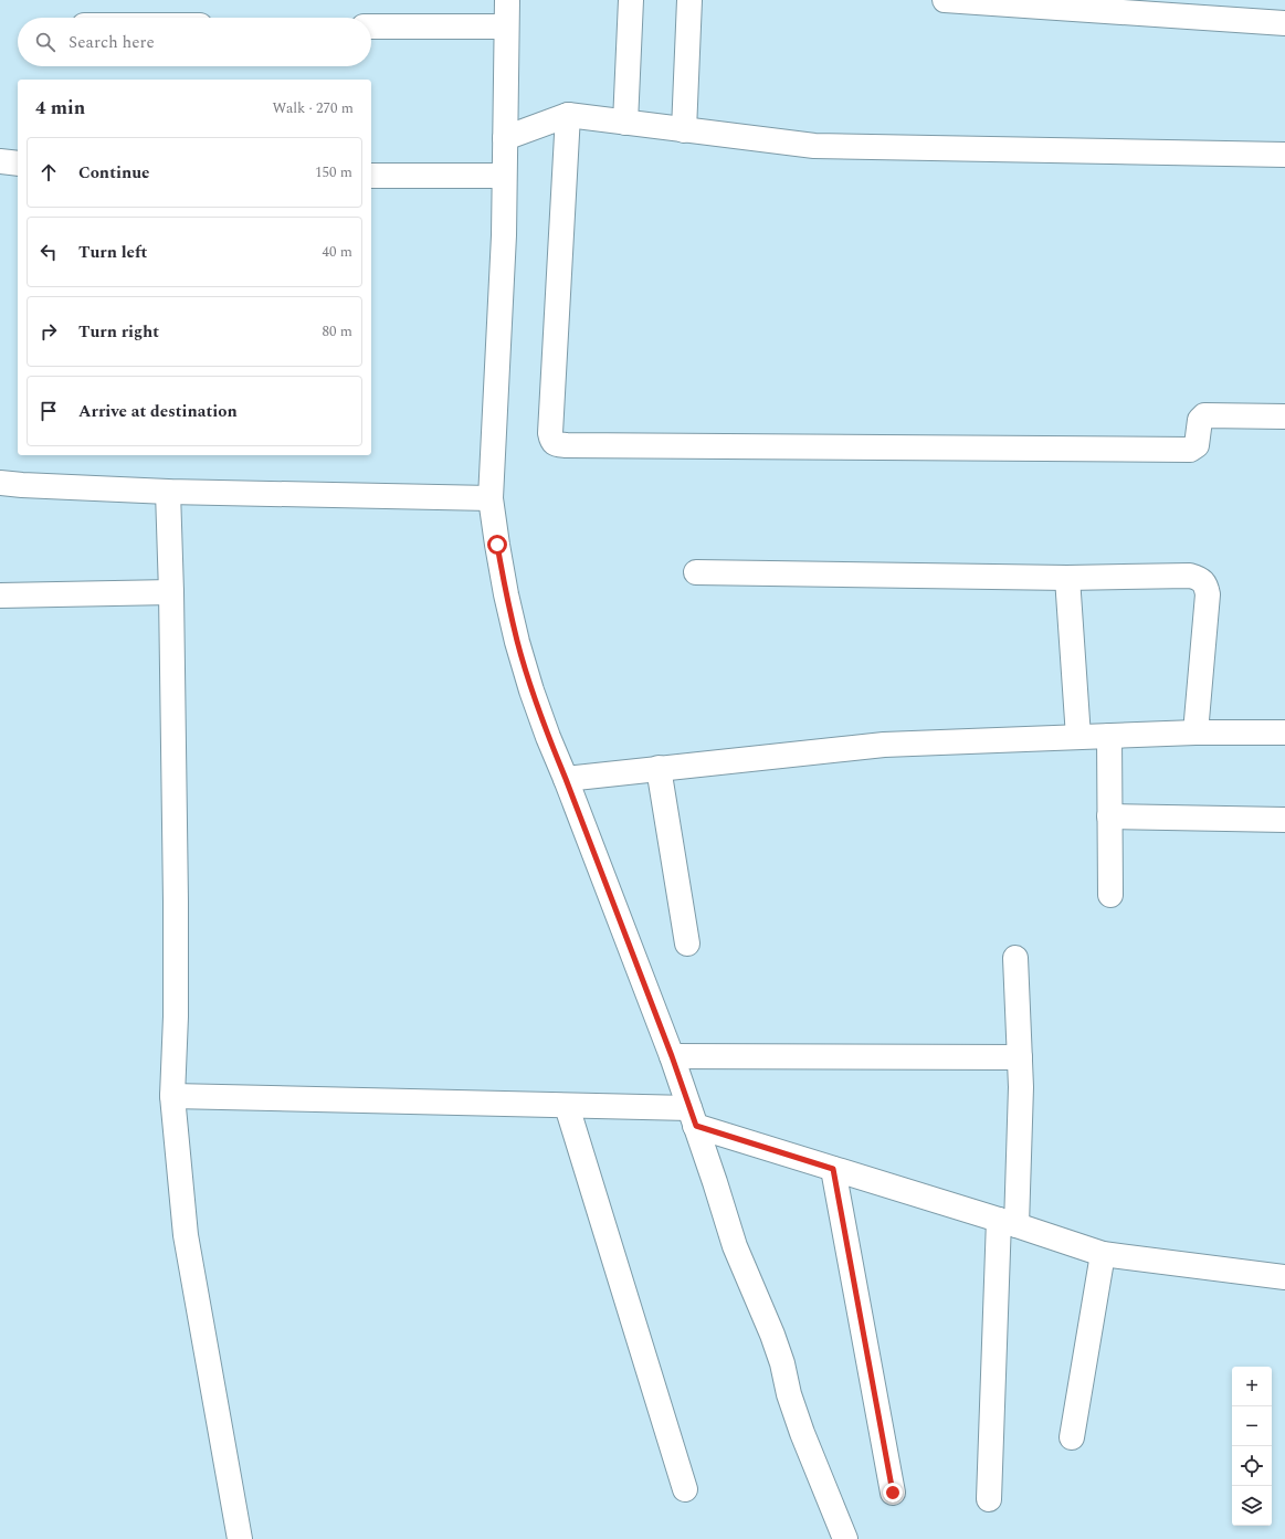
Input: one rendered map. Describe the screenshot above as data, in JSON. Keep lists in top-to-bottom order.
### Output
{
  "page": {
    "search": "Search here",
    "heading": ["4 min", "Walk · 270 m"],
    "list": [
      ["Continue", "150 m"],
      ["Turn left", "40 m"],
      ["Turn right", "80 m"],
      "Arrive at destination"
    ],
    "map_buttons": ["+", "−"]
  }
}
